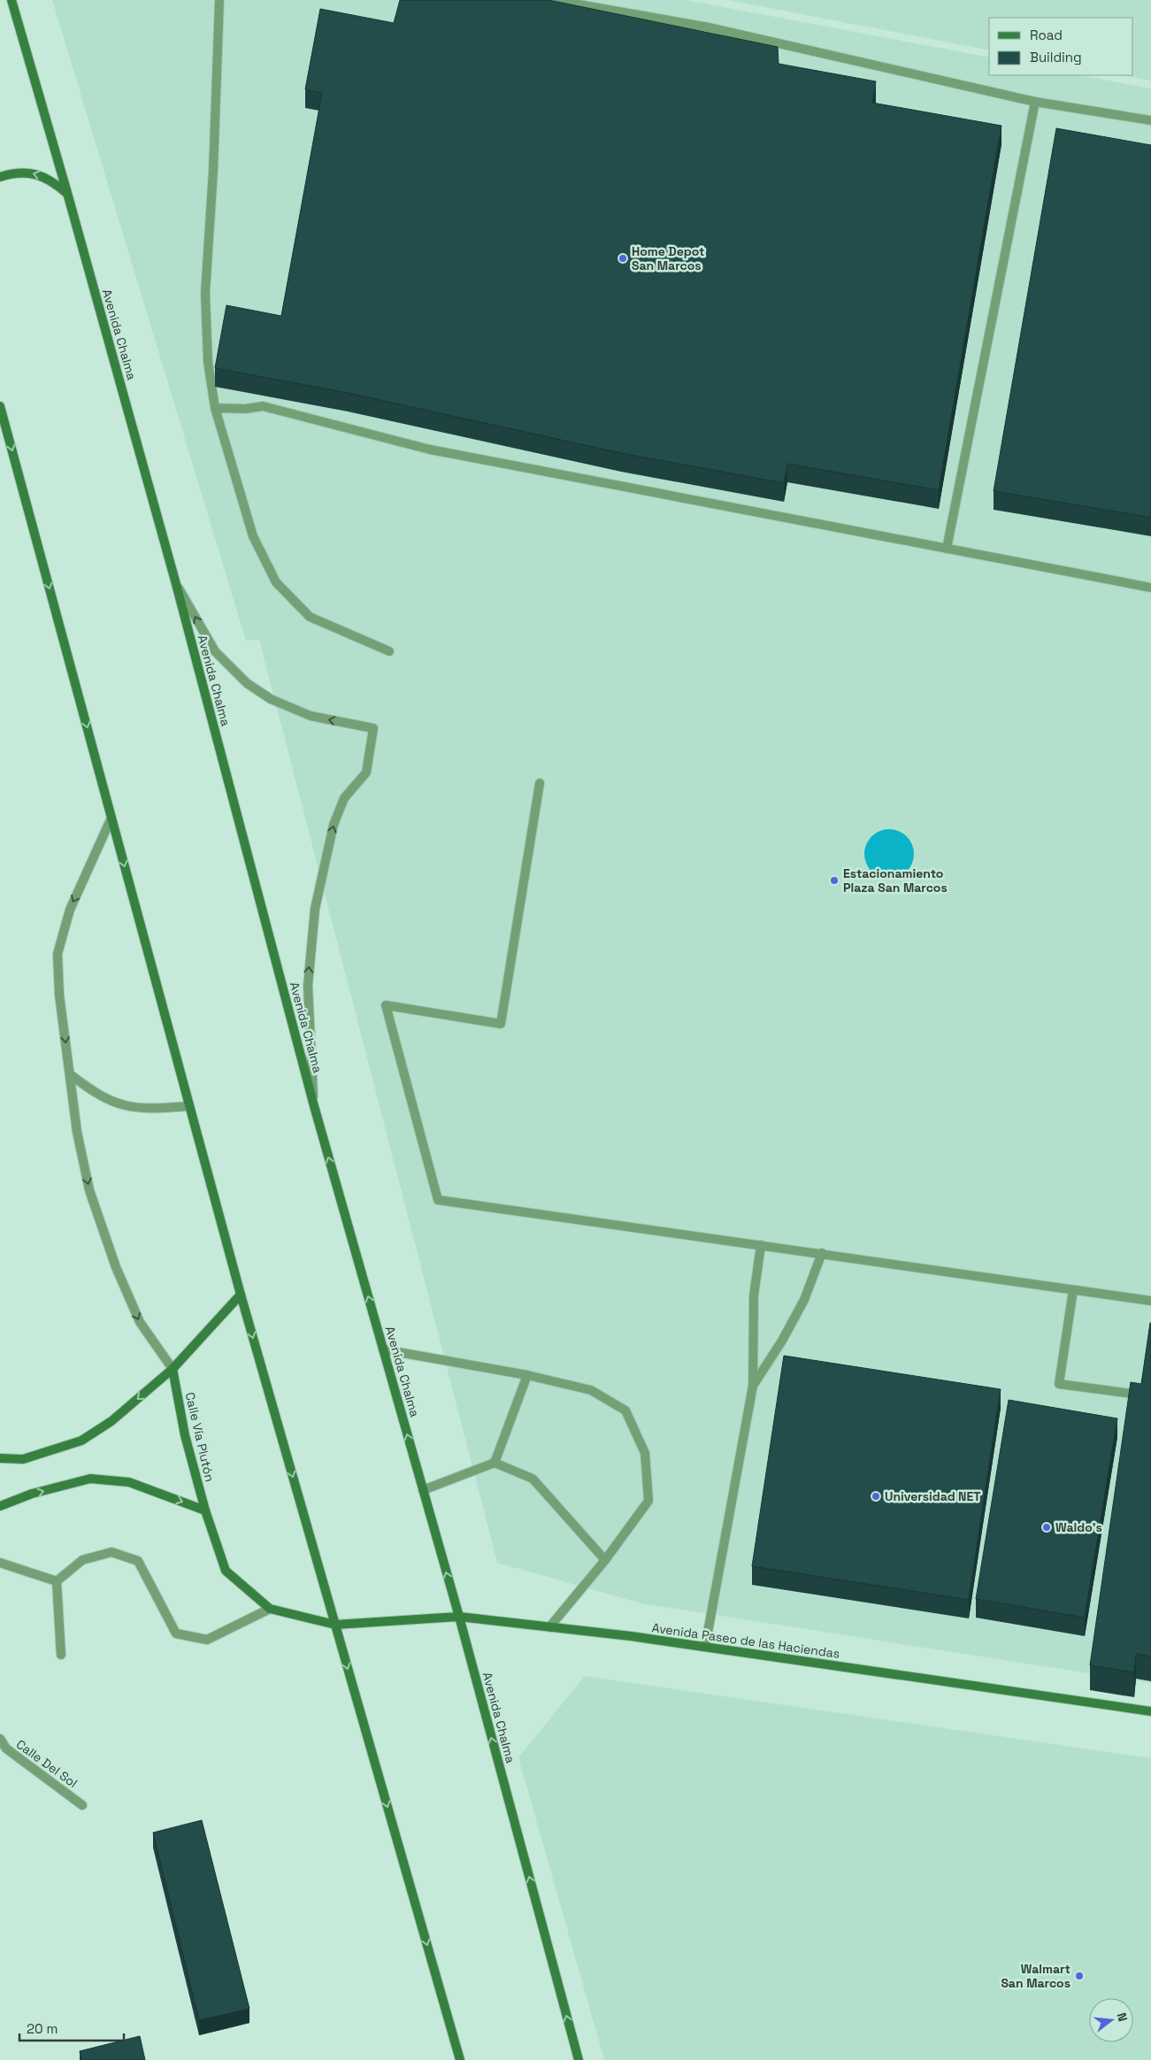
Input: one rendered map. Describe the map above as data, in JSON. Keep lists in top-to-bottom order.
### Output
{
  "streets": {
    "main road": ["Avenida Chalma", "Calle Vía Plutón", "Avenida Paseo de las Haciendas"],
    "street": ["Calle Del Sol"]
  },
  "crossings": [
    ["Avenida Chalma", "Avenida Paseo de las Haciendas"],
    ["Calle Vía Plutón", "Avenida Paseo de las Haciendas"]
  ],
  "one_way": ["Avenida Chalma"],
  "places": [
    "Home Depot San Marcos",
    "Estacionamiento Plaza San Marcos",
    "Universidad NET",
    "Waldo's",
    "Walmart San Marcos"
  ],
  "legend": ["Road", "Building"],
  "scale_bar": "20 m",
  "north": "right"
}
